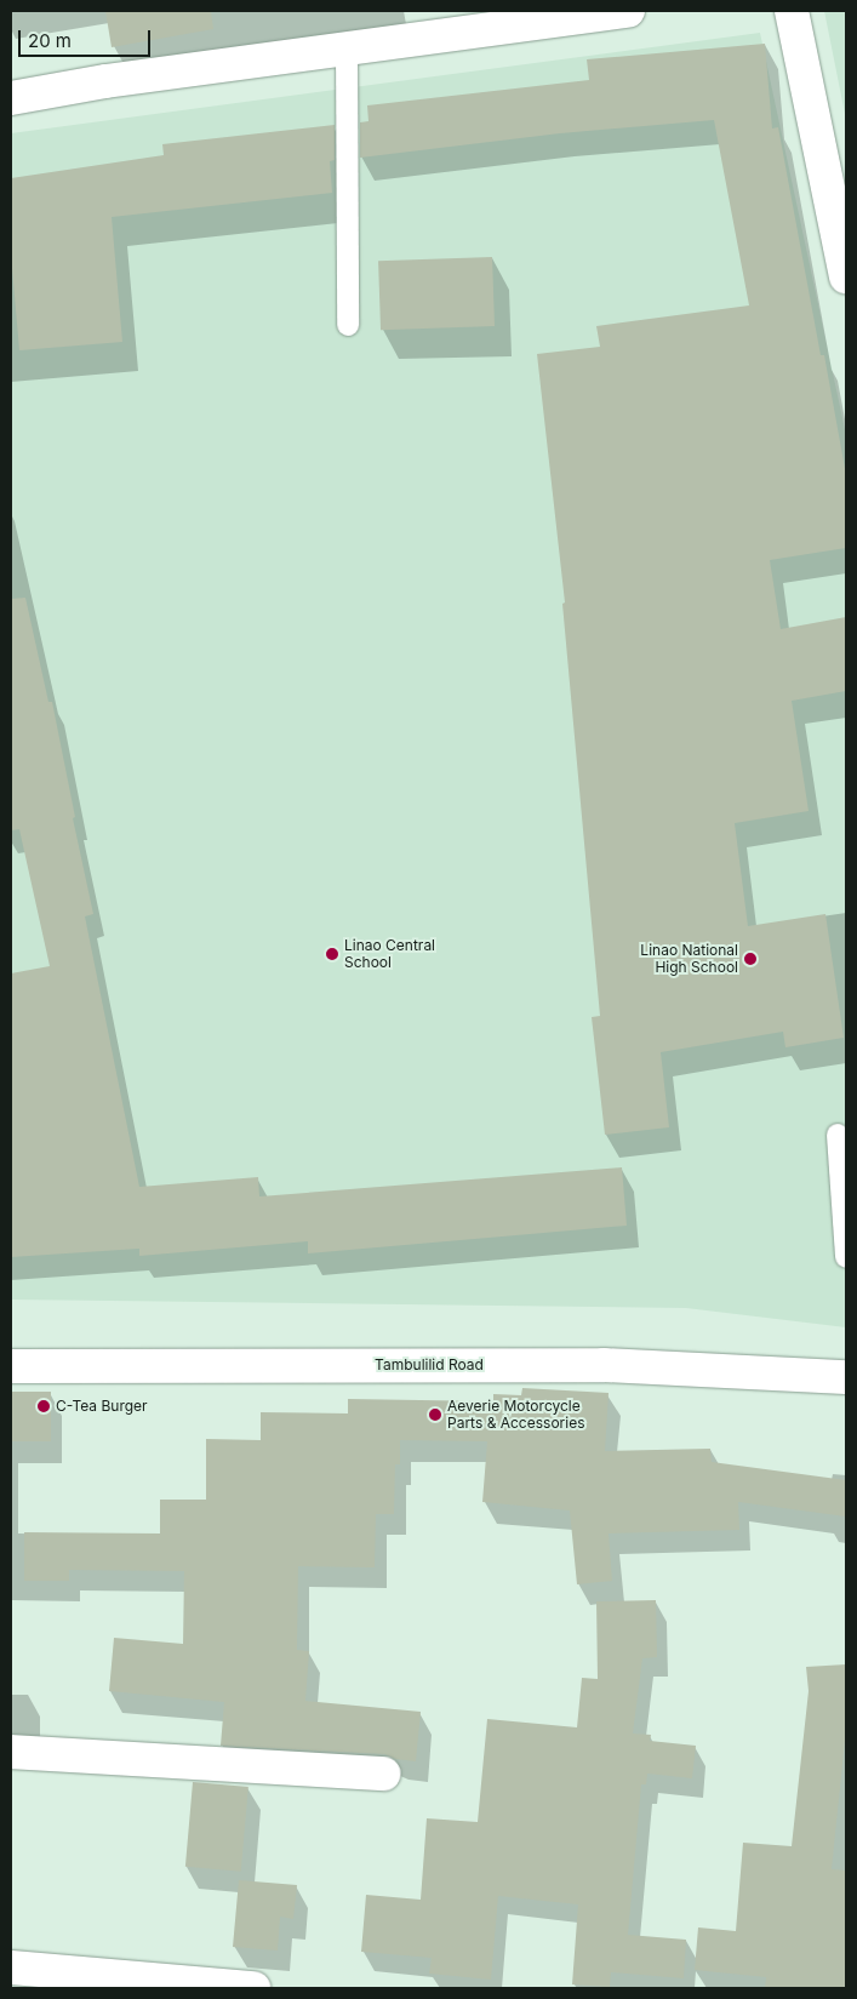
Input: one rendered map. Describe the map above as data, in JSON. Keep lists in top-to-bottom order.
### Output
{
  "streets": {
    "street": ["Tambulilid Road"]
  },
  "places": [
    "Linao Central School",
    "Linao National High School",
    "C-Tea Burger",
    "Aeverie Motorcycle Parts & Accessories"
  ],
  "scale_bar": "20 m"
}
